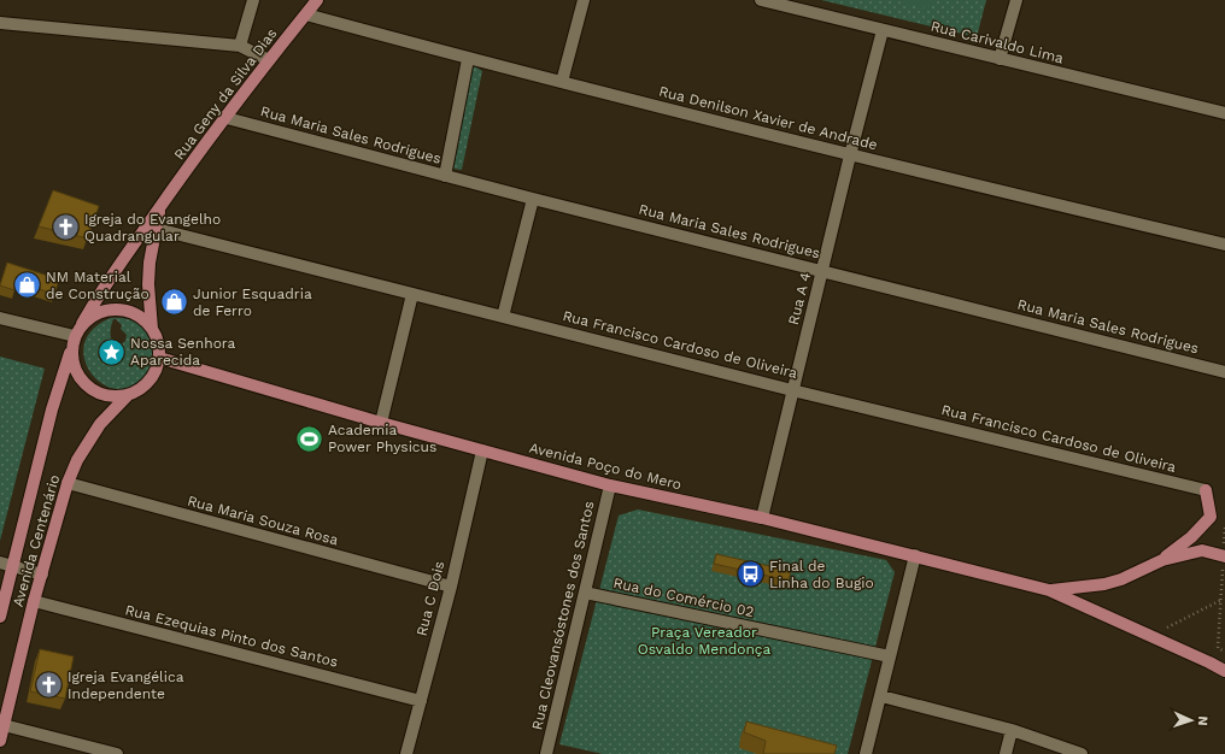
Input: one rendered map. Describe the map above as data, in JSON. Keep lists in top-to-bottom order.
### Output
{
  "streets": {
    "main road": ["Rua Geny da Silva Dias", "Avenida Poço do Mero", "Avenida Centenário"],
    "street": [
      "Rua Carivaldo Lima",
      "Rua Denilson Xavier de Andrade",
      "Rua Maria Sales Rodrigues",
      "Rua A 4",
      "Rua Francisco Cardoso de Oliveira",
      "Rua Maria Souza Rosa",
      "Rua do Comércio 02",
      "Rua C Dois",
      "Rua Cleovansóstones dos Santos",
      "Rua Ezequias Pinto dos Santos"
    ]
  },
  "crossings": [
    ["Rua Carivaldo Lima", "Rua A 4"],
    ["Rua Geny da Silva Dias", "Rua Denilson Xavier de Andrade"],
    ["Rua Geny da Silva Dias", "Rua Maria Sales Rodrigues"],
    ["Rua Geny da Silva Dias", "Rua Francisco Cardoso de Oliveira"],
    ["Rua Geny da Silva Dias", "Avenida Poço do Mero"],
    ["Rua Geny da Silva Dias", "Avenida Centenário"],
    ["Rua Denilson Xavier de Andrade", "Rua A 4"],
    ["Rua Maria Sales Rodrigues", "Rua A 4"],
    ["Rua A 4", "Rua Francisco Cardoso de Oliveira"],
    ["Rua A 4", "Avenida Poço do Mero"],
    ["Avenida Poço do Mero", "Avenida Centenário"],
    ["Avenida Poço do Mero", "Rua C Dois"],
    ["Avenida Poço do Mero", "Rua Cleovansóstones dos Santos"],
    ["Rua Maria Souza Rosa", "Avenida Centenário"],
    ["Rua Maria Souza Rosa", "Rua C Dois"],
    ["Avenida Centenário", "Rua Ezequias Pinto dos Santos"],
    ["Rua do Comércio 02", "Rua Cleovansóstones dos Santos"],
    ["Rua C Dois", "Rua Ezequias Pinto dos Santos"]
  ],
  "parks": ["Praça Vereador Osvaldo Mendonça"],
  "places": {
    "church": ["Igreja do Evangelho Quadrangular", "Igreja Evangélica Independente"],
    "shop": ["NM Material de Construção", "Junior Esquadria de Ferro"],
    "place": ["Nossa Senhora Aparecida"],
    "sports": ["Academia Power Physicus"],
    "bus stop": ["Final de Linha do Bugio"]
  },
  "north": "right"
}
